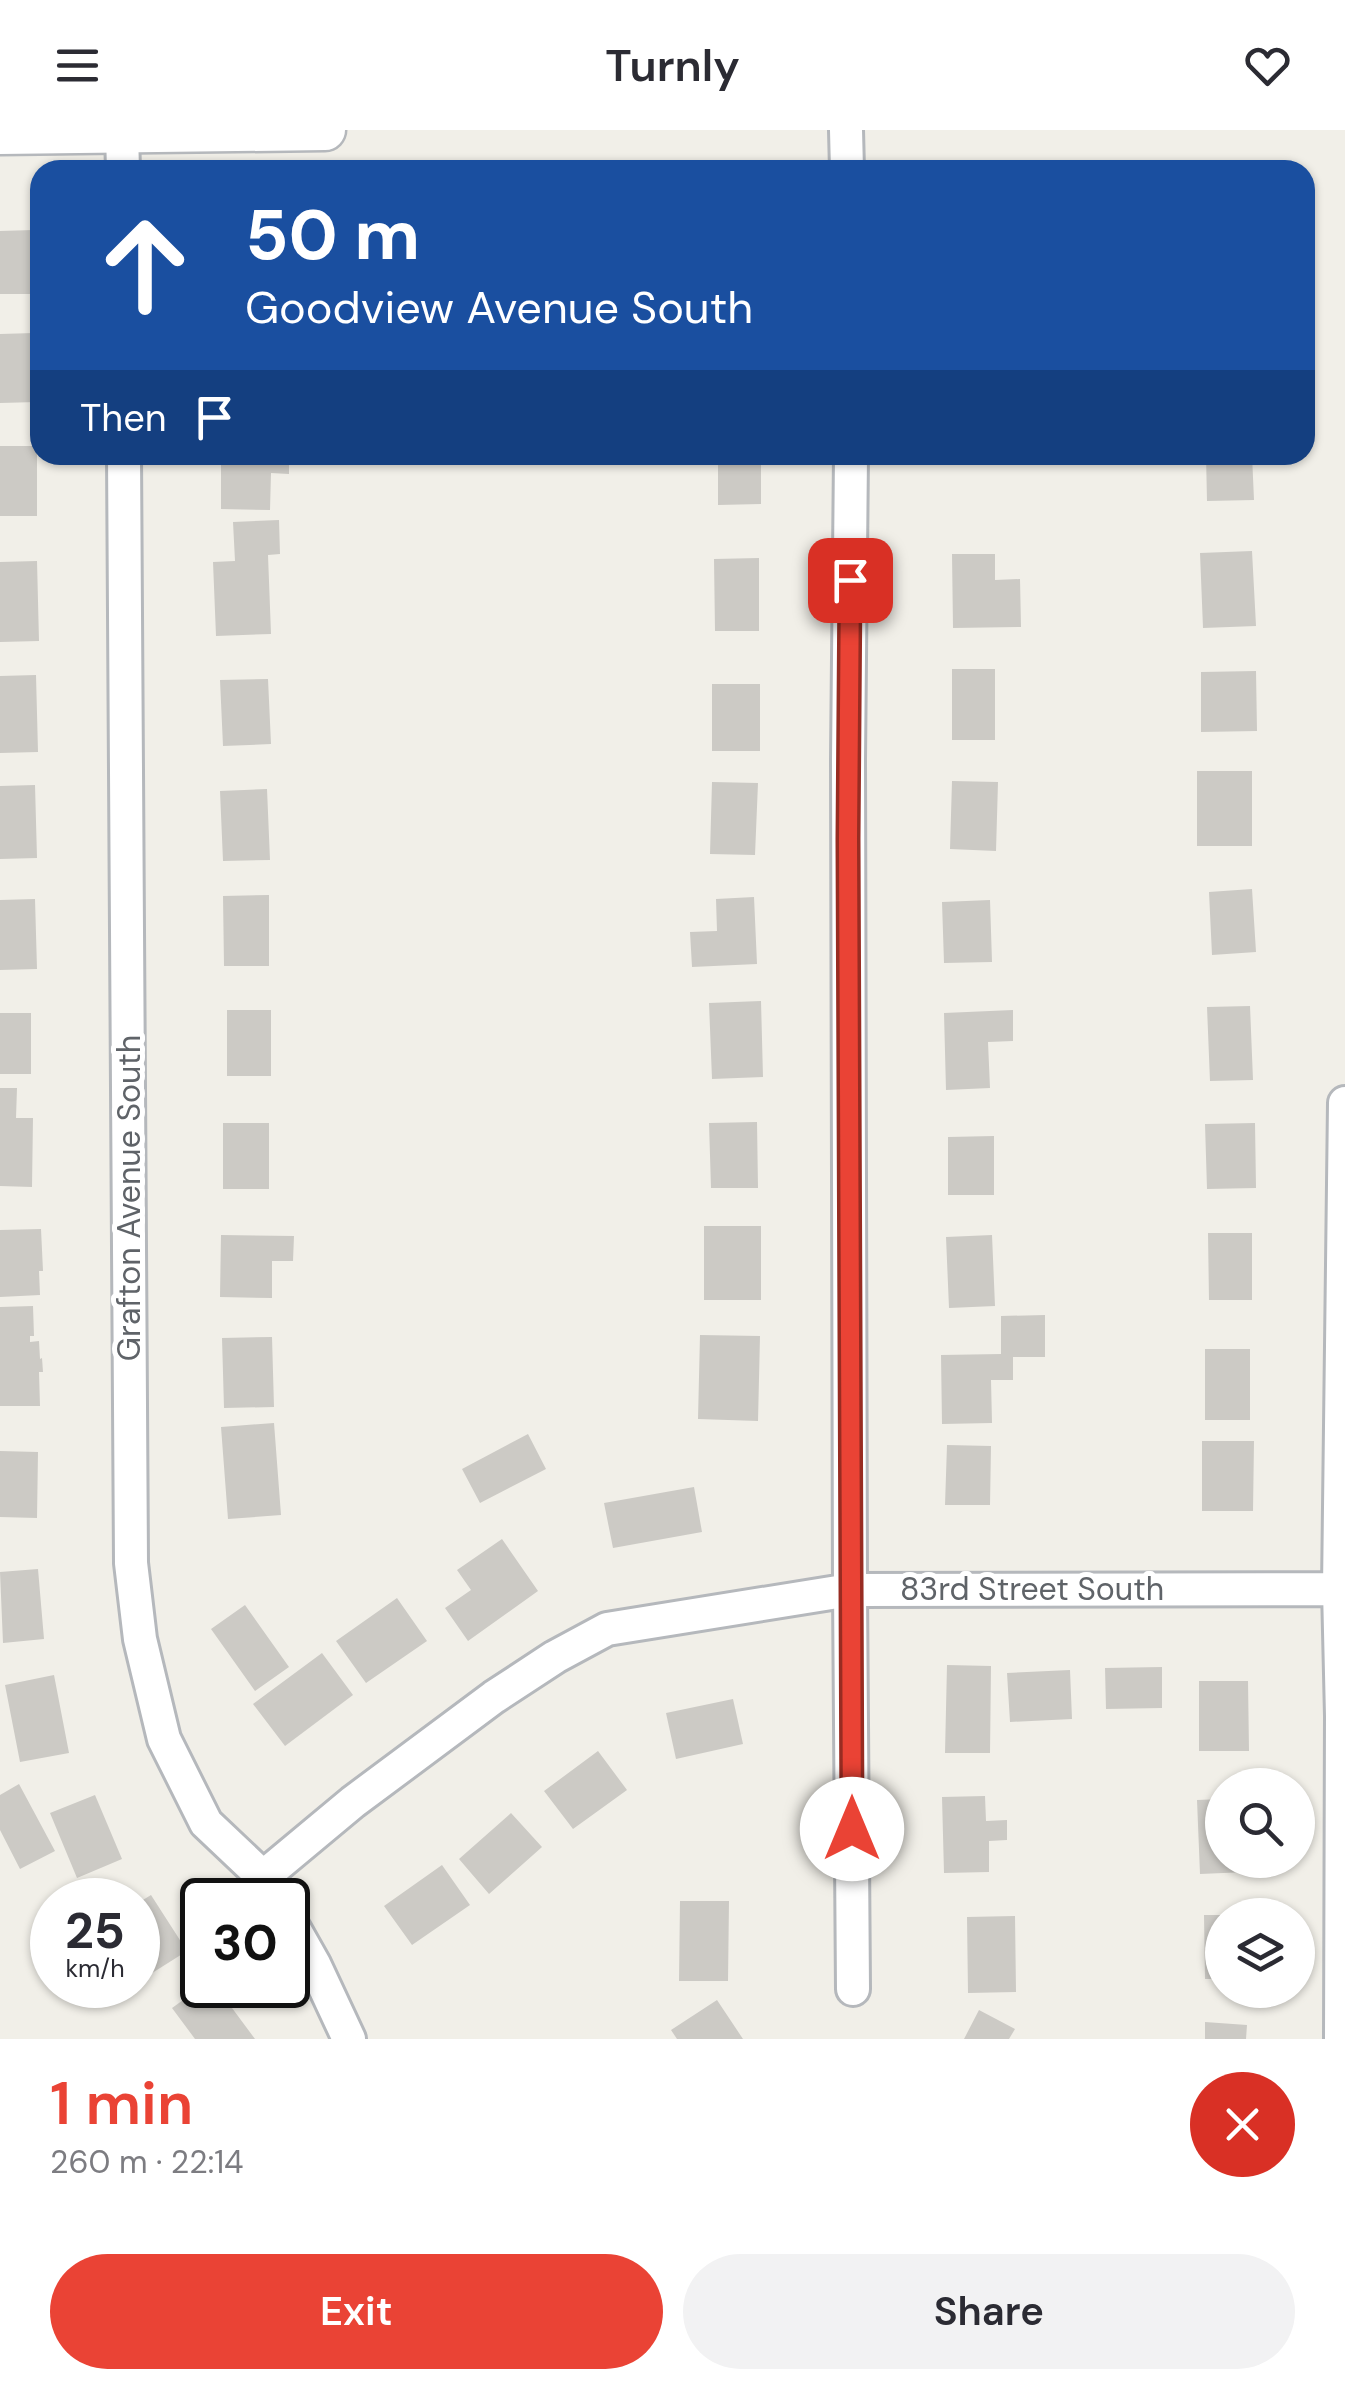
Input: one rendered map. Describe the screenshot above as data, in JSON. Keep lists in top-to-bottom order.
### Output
{
  "streets": {
    "street": ["Grafton Avenue South", "83rd Street South"]
  },
  "page": {
    "header": "Turnly",
    "turn": ["50 m", "Goodview Avenue South"],
    "then": "Then",
    "speed": "25 km/h",
    "limit": "30",
    "heading": ["1 min", "260 m · 22:14"],
    "buttons": ["Exit", "Share"]
  }
}
